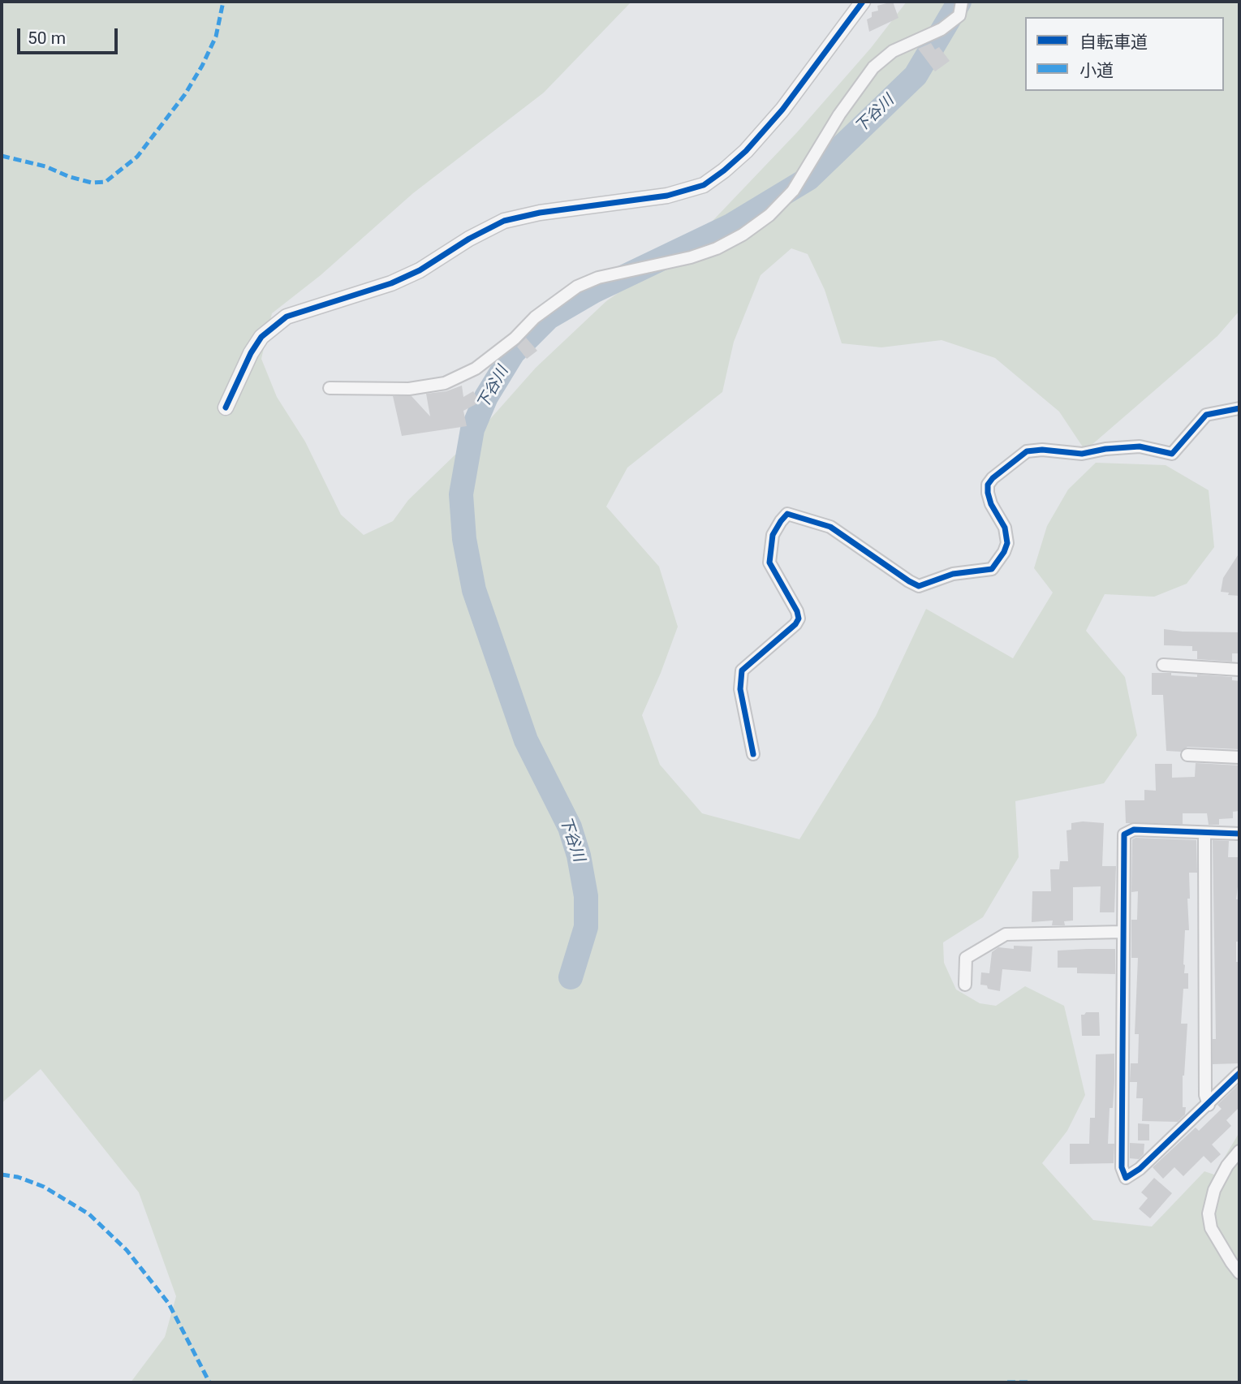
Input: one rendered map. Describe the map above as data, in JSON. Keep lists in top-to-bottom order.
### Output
{
  "water": ["下谷川"],
  "legend": ["自転車道", "小道"],
  "scale_bar": "50 m"
}
